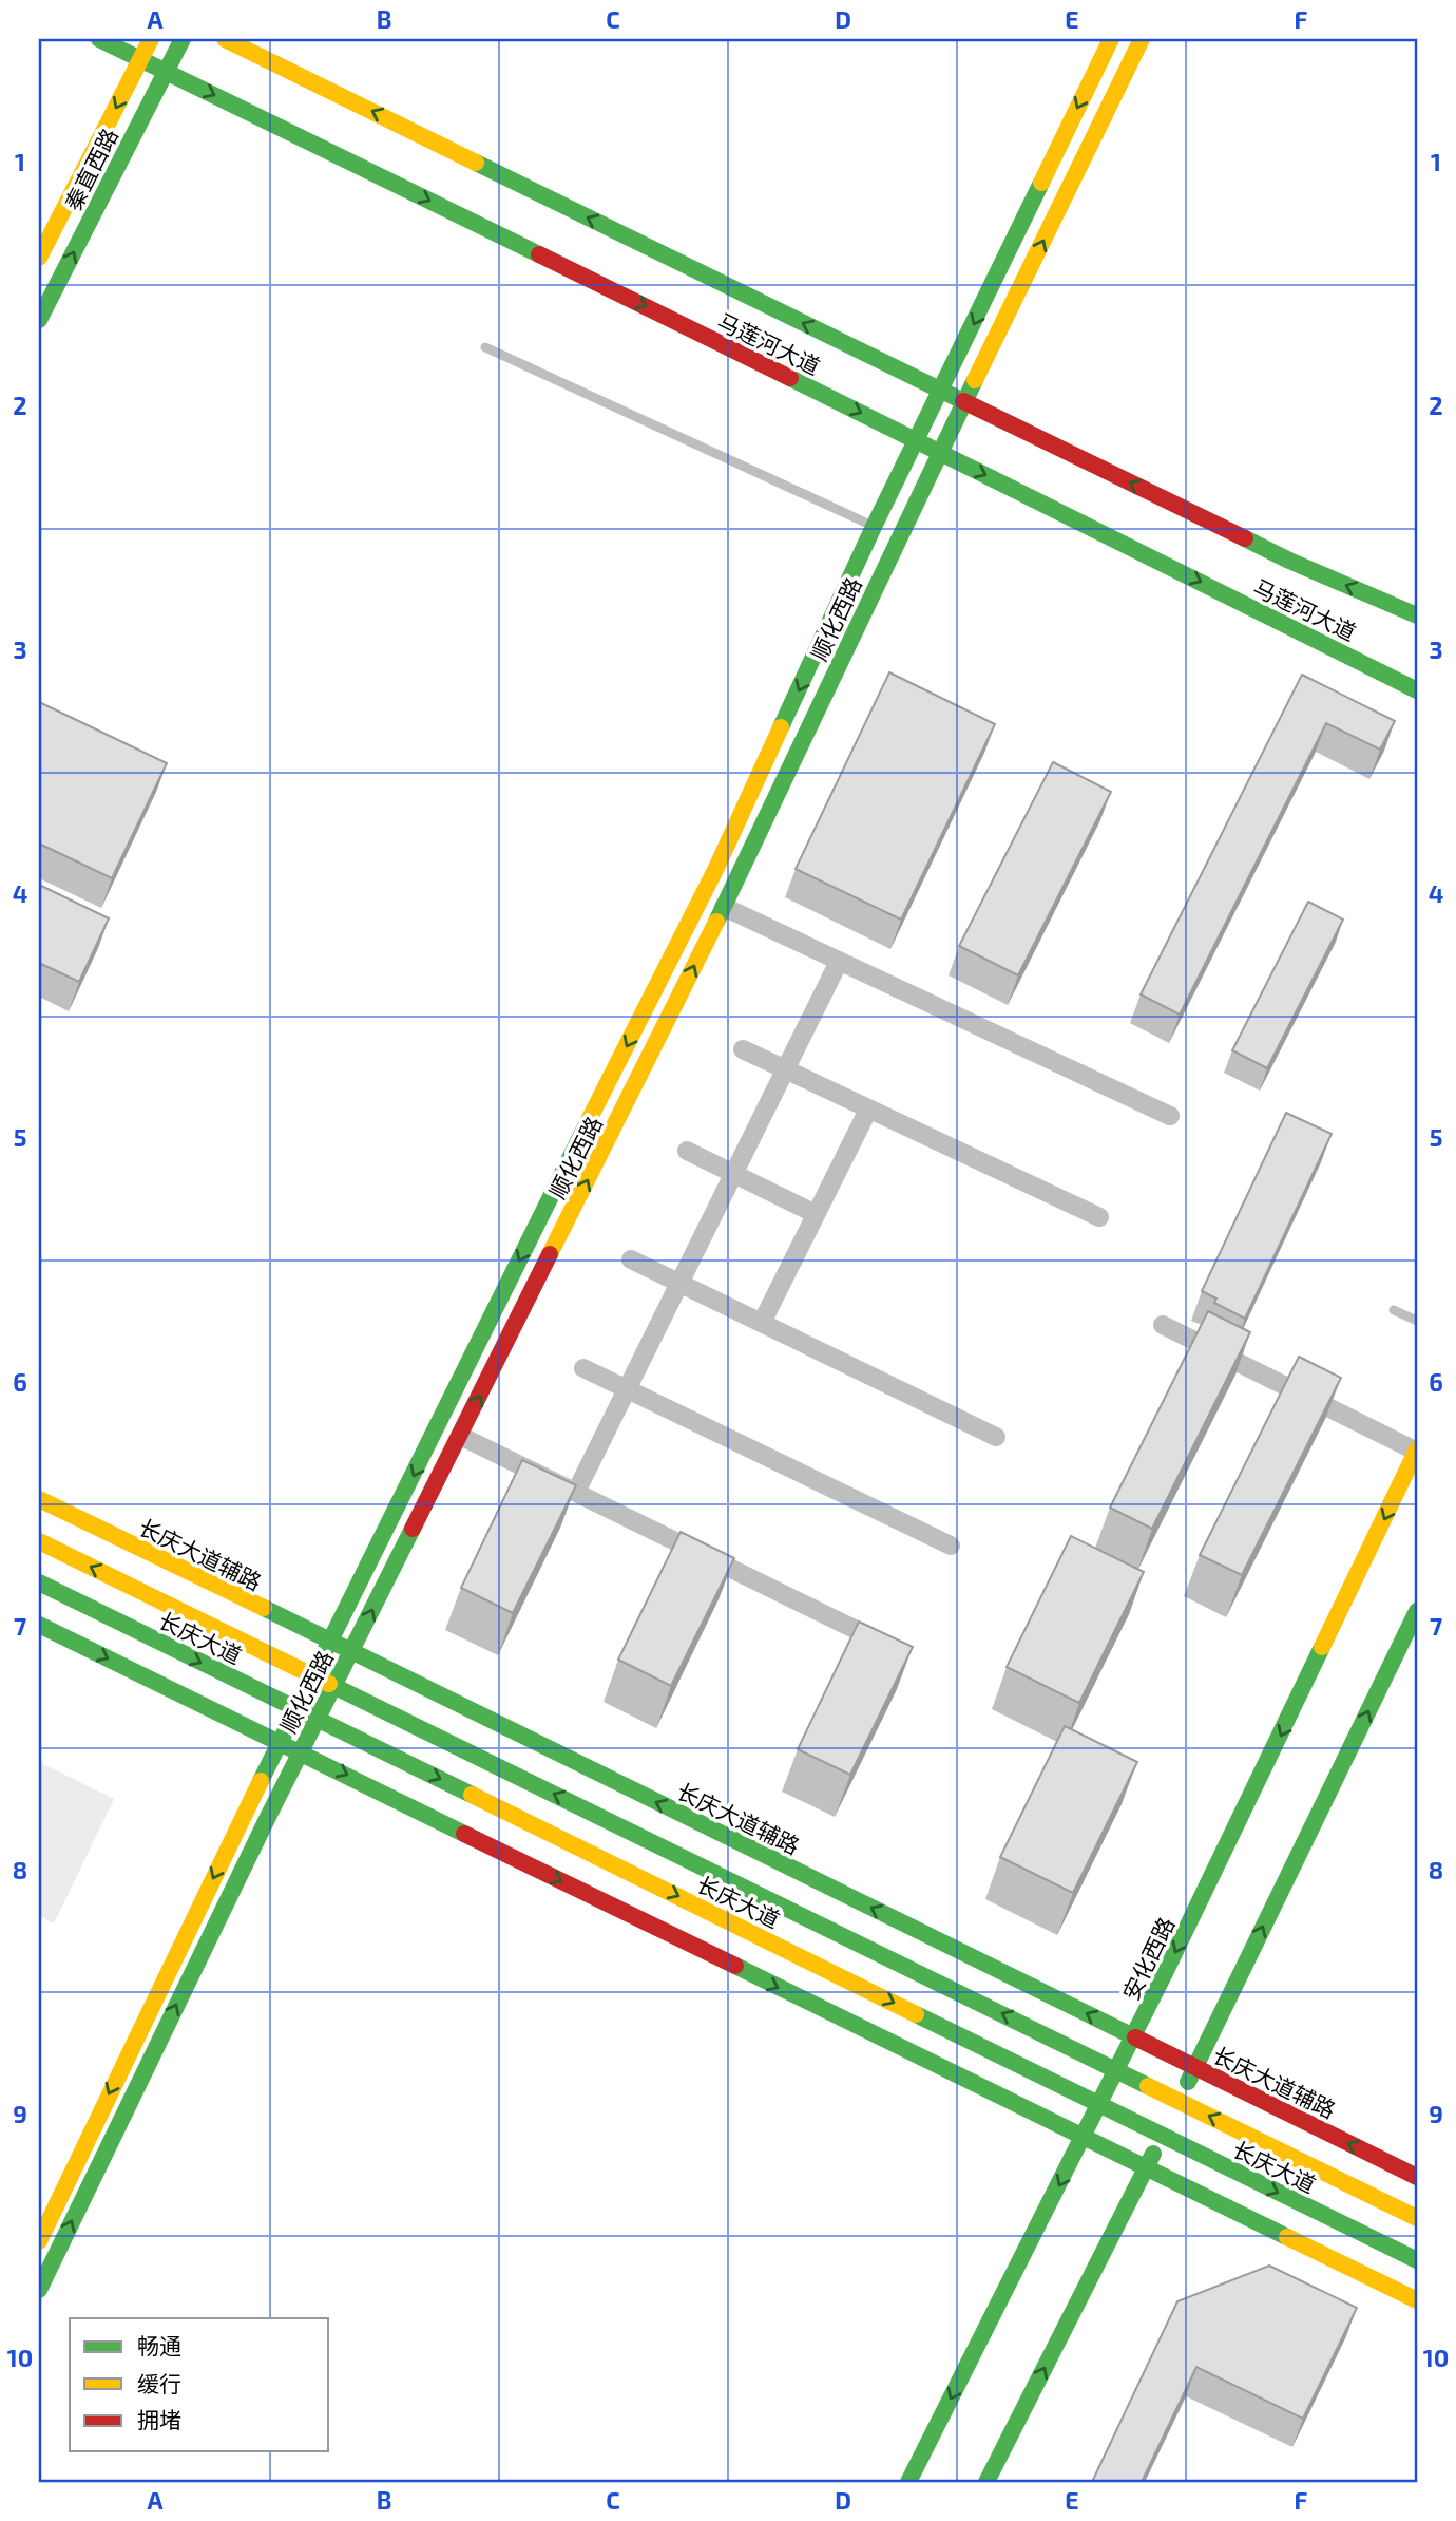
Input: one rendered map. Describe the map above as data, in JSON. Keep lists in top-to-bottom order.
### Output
{
  "streets": {
    "street": [
      "秦直西路",
      "马莲河大道",
      "顺化西路",
      "长庆大道辅路",
      "长庆大道",
      "安化西路"
    ]
  },
  "crossings": [
    ["秦直西路", "马莲河大道"],
    ["马莲河大道", "顺化西路"],
    ["顺化西路", "长庆大道辅路"],
    ["顺化西路", "长庆大道"],
    ["长庆大道辅路", "安化西路"],
    ["长庆大道", "安化西路"]
  ],
  "legend": ["畅通", "缓行", "拥堵"],
  "grid": {
    "columns": [
      "A",
      "B",
      "C",
      "D",
      "E",
      "F"
    ],
    "rows": [
      "1",
      "2",
      "3",
      "4",
      "5",
      "6",
      "7",
      "8",
      "9",
      "10"
    ]
  }
}
